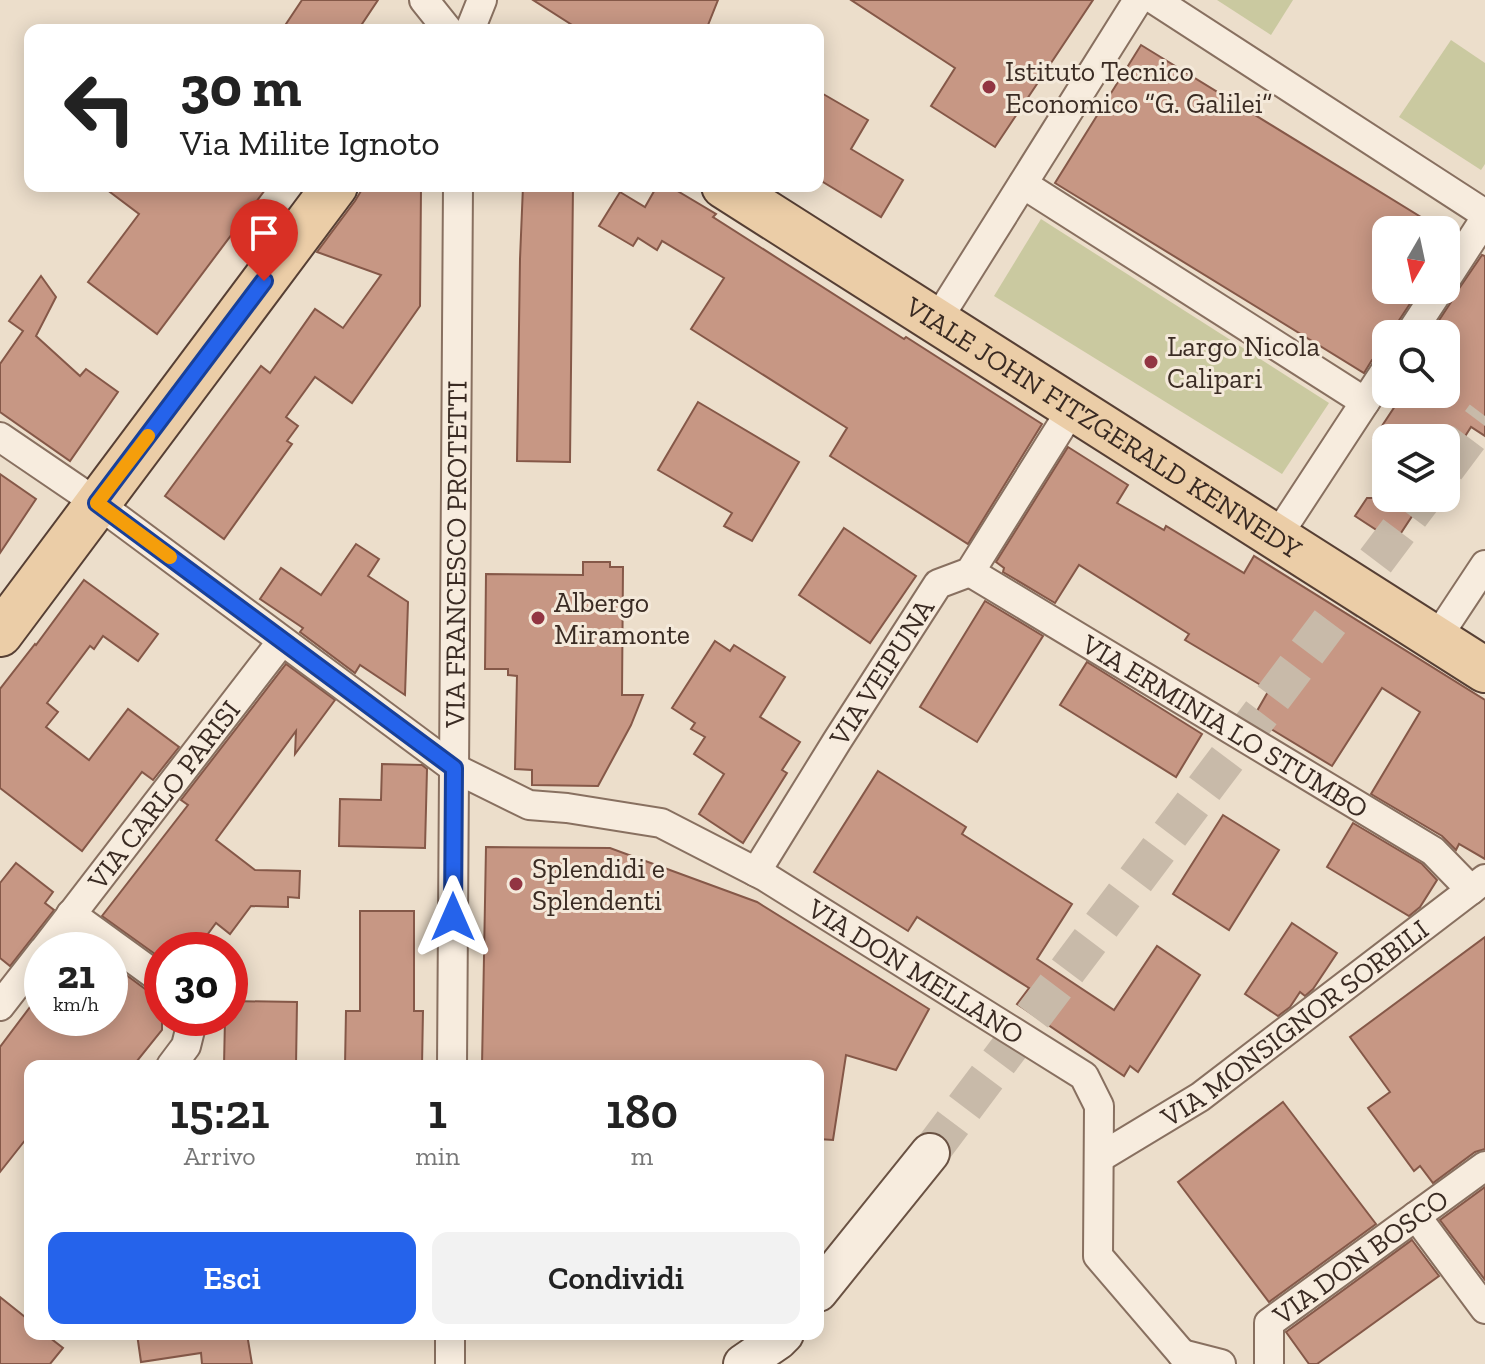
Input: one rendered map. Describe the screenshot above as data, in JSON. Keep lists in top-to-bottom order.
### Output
{
  "streets": {
    "main road": ["VIALE JOHN FITZGERALD KENNEDY"],
    "street": [
      "VIA FRANCESCO PROTETTI",
      "VIA VEIPUNA",
      "VIA ERMINIA LO STUMBO",
      "VIA CARLO PARISI",
      "VIA DON MELLANO",
      "VIA MONSIGNOR SORBILI",
      "VIA DON BOSCO"
    ]
  },
  "crossings": [
    ["VIA FRANCESCO PROTETTI", "VIA DON MELLANO"],
    ["VIA VEIPUNA", "VIA ERMINIA LO STUMBO"],
    ["VIA VEIPUNA", "VIA DON MELLANO"],
    ["VIA ERMINIA LO STUMBO", "VIA MONSIGNOR SORBILI"],
    ["VIA CARLO PARISI", "VIA DON MELLANO"],
    ["VIA DON MELLANO", "VIA MONSIGNOR SORBILI"]
  ],
  "places": [
    "Istituto Tecnico Economico “G. Galilei”",
    "Largo Nicola Calipari",
    "Albergo Miramonte",
    "Splendidi e Splendenti"
  ],
  "north": "bottom",
  "page": {
    "turn": ["30 m", "Via Milite Ignoto"],
    "speed": "21 km/h",
    "limit": "30",
    "eta": [
      "15:21",
      "Arrivo",
      "1",
      "min",
      "180",
      "m"
    ],
    "buttons": ["Esci", "Condividi"]
  }
}
